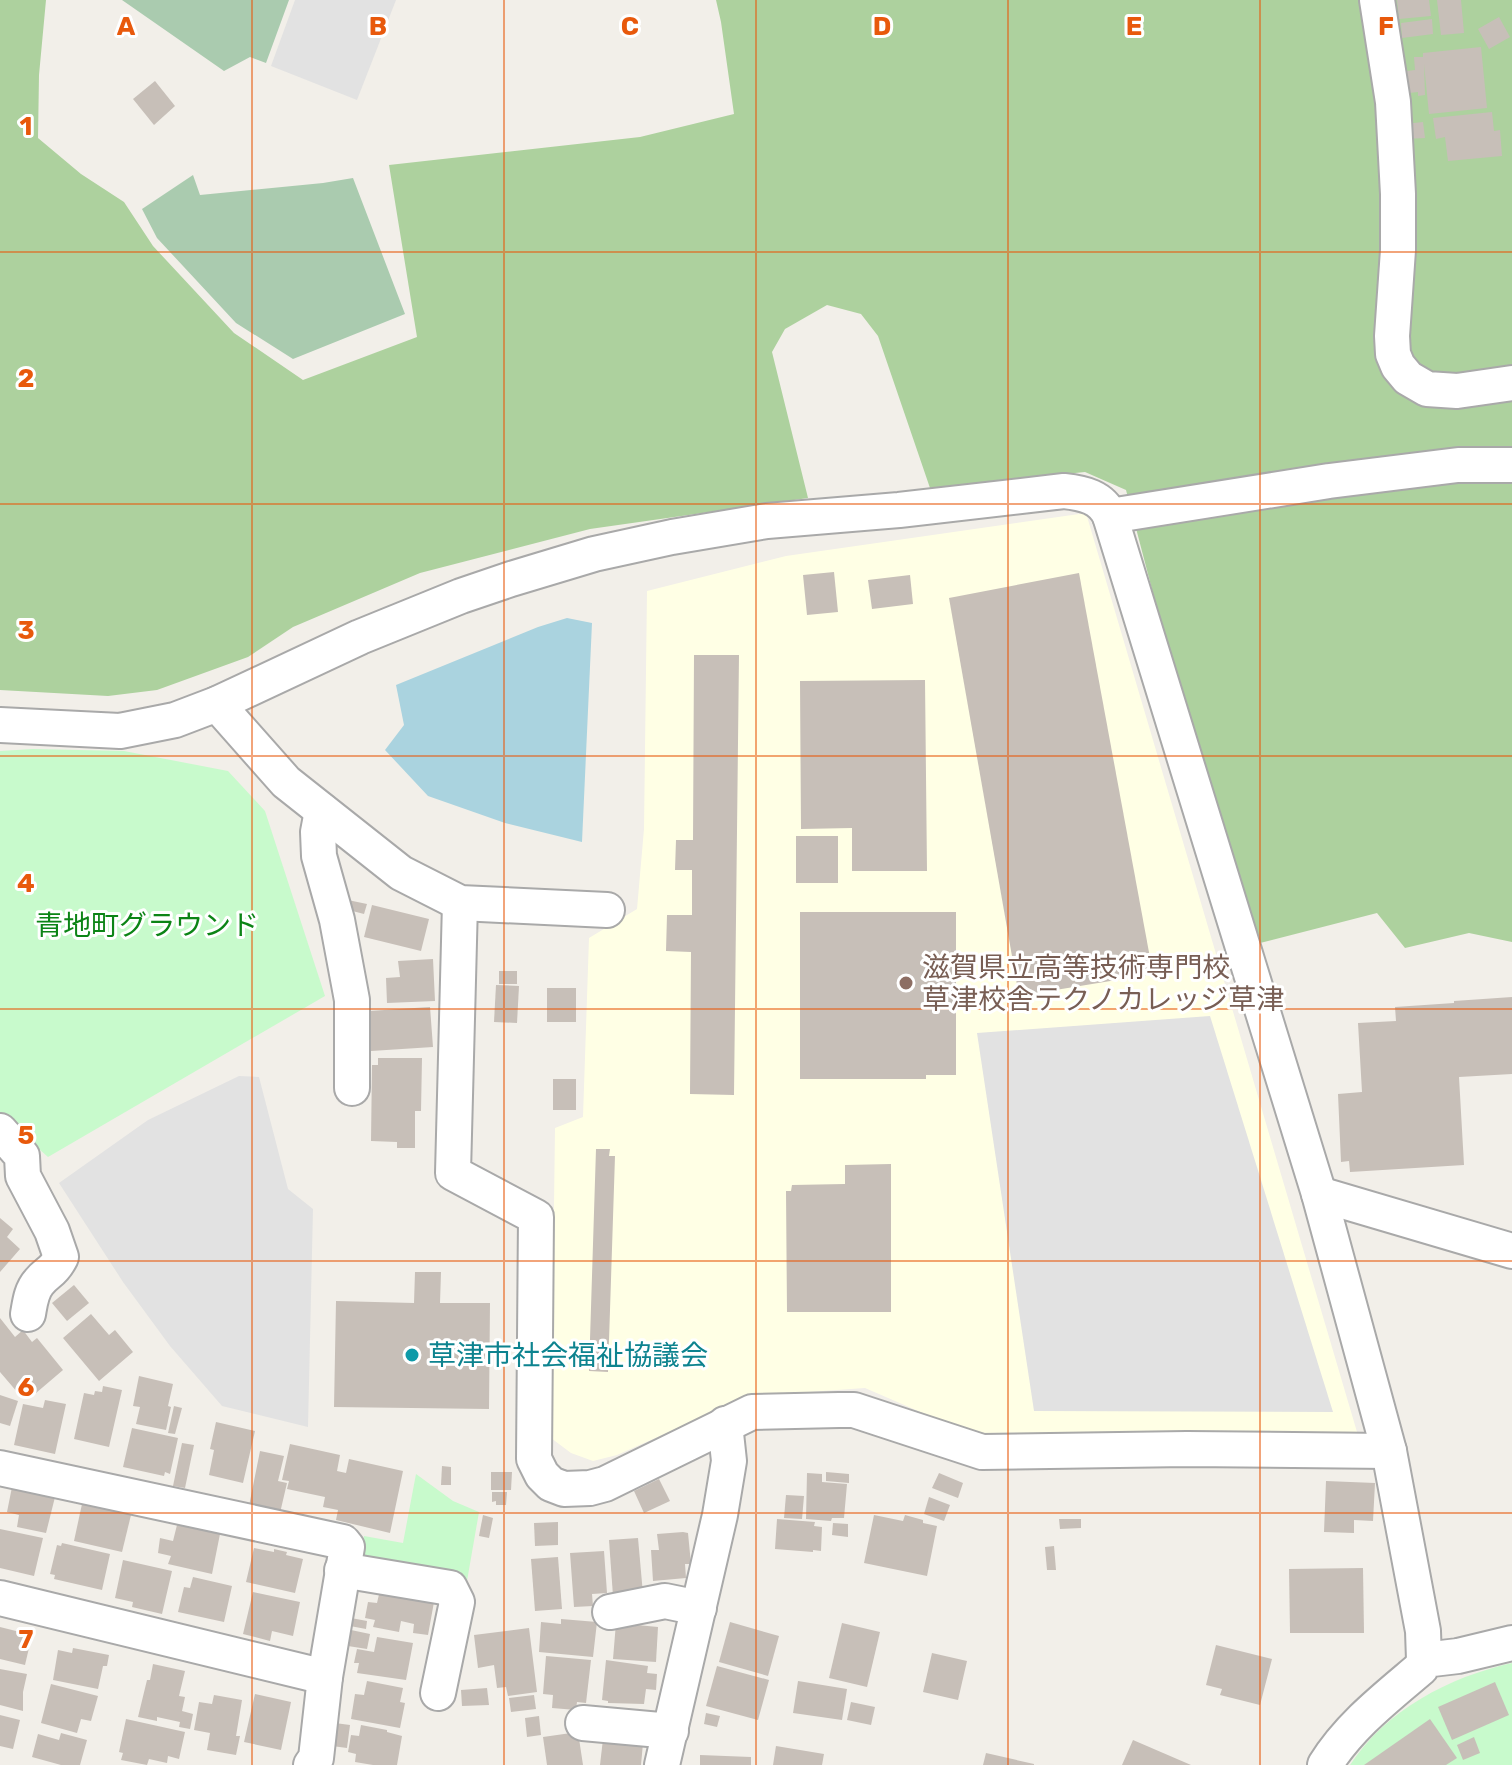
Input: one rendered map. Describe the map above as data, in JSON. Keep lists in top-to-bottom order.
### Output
{
  "parks": ["青地町グラウンド"],
  "places": ["滋賀県立高等技術専門校 草津校舎テクノカレッジ草津", "草津市社会福祉協議会"],
  "grid": {
    "columns": [
      "A",
      "B",
      "C",
      "D",
      "E",
      "F"
    ],
    "rows": [
      "1",
      "2",
      "3",
      "4",
      "5",
      "6",
      "7"
    ]
  }
}
